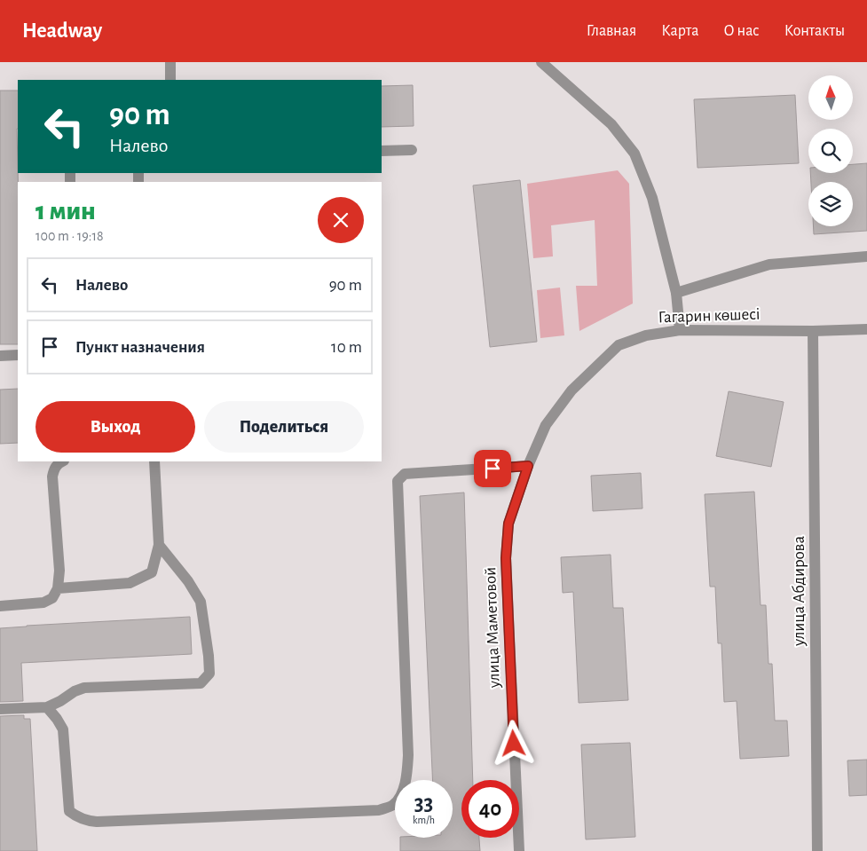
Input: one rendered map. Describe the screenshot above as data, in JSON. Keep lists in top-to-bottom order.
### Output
{
  "streets": {
    "street": ["Гагарин көшесі", "улица Абдирова", "улица Маметовой"]
  },
  "crossings": [
    ["Гагарин көшесі", "улица Абдирова"],
    ["Гагарин көшесі", "улица Маметовой"]
  ],
  "north": "top",
  "page": {
    "header": "Headway",
    "nav": [
      "Главная",
      "Карта",
      "О нас",
      "Контакты"
    ],
    "turn": ["90 m", "Налево"],
    "heading": ["1 мин", "100 m · 19:18"],
    "list": [
      {
        "name": "Налево",
        "value": "90 m"
      },
      {
        "name": "Пункт назначения",
        "value": "10 m"
      }
    ],
    "buttons": ["Выход", "Поделиться"],
    "speed": "33 km/h",
    "limit": "40"
  }
}
